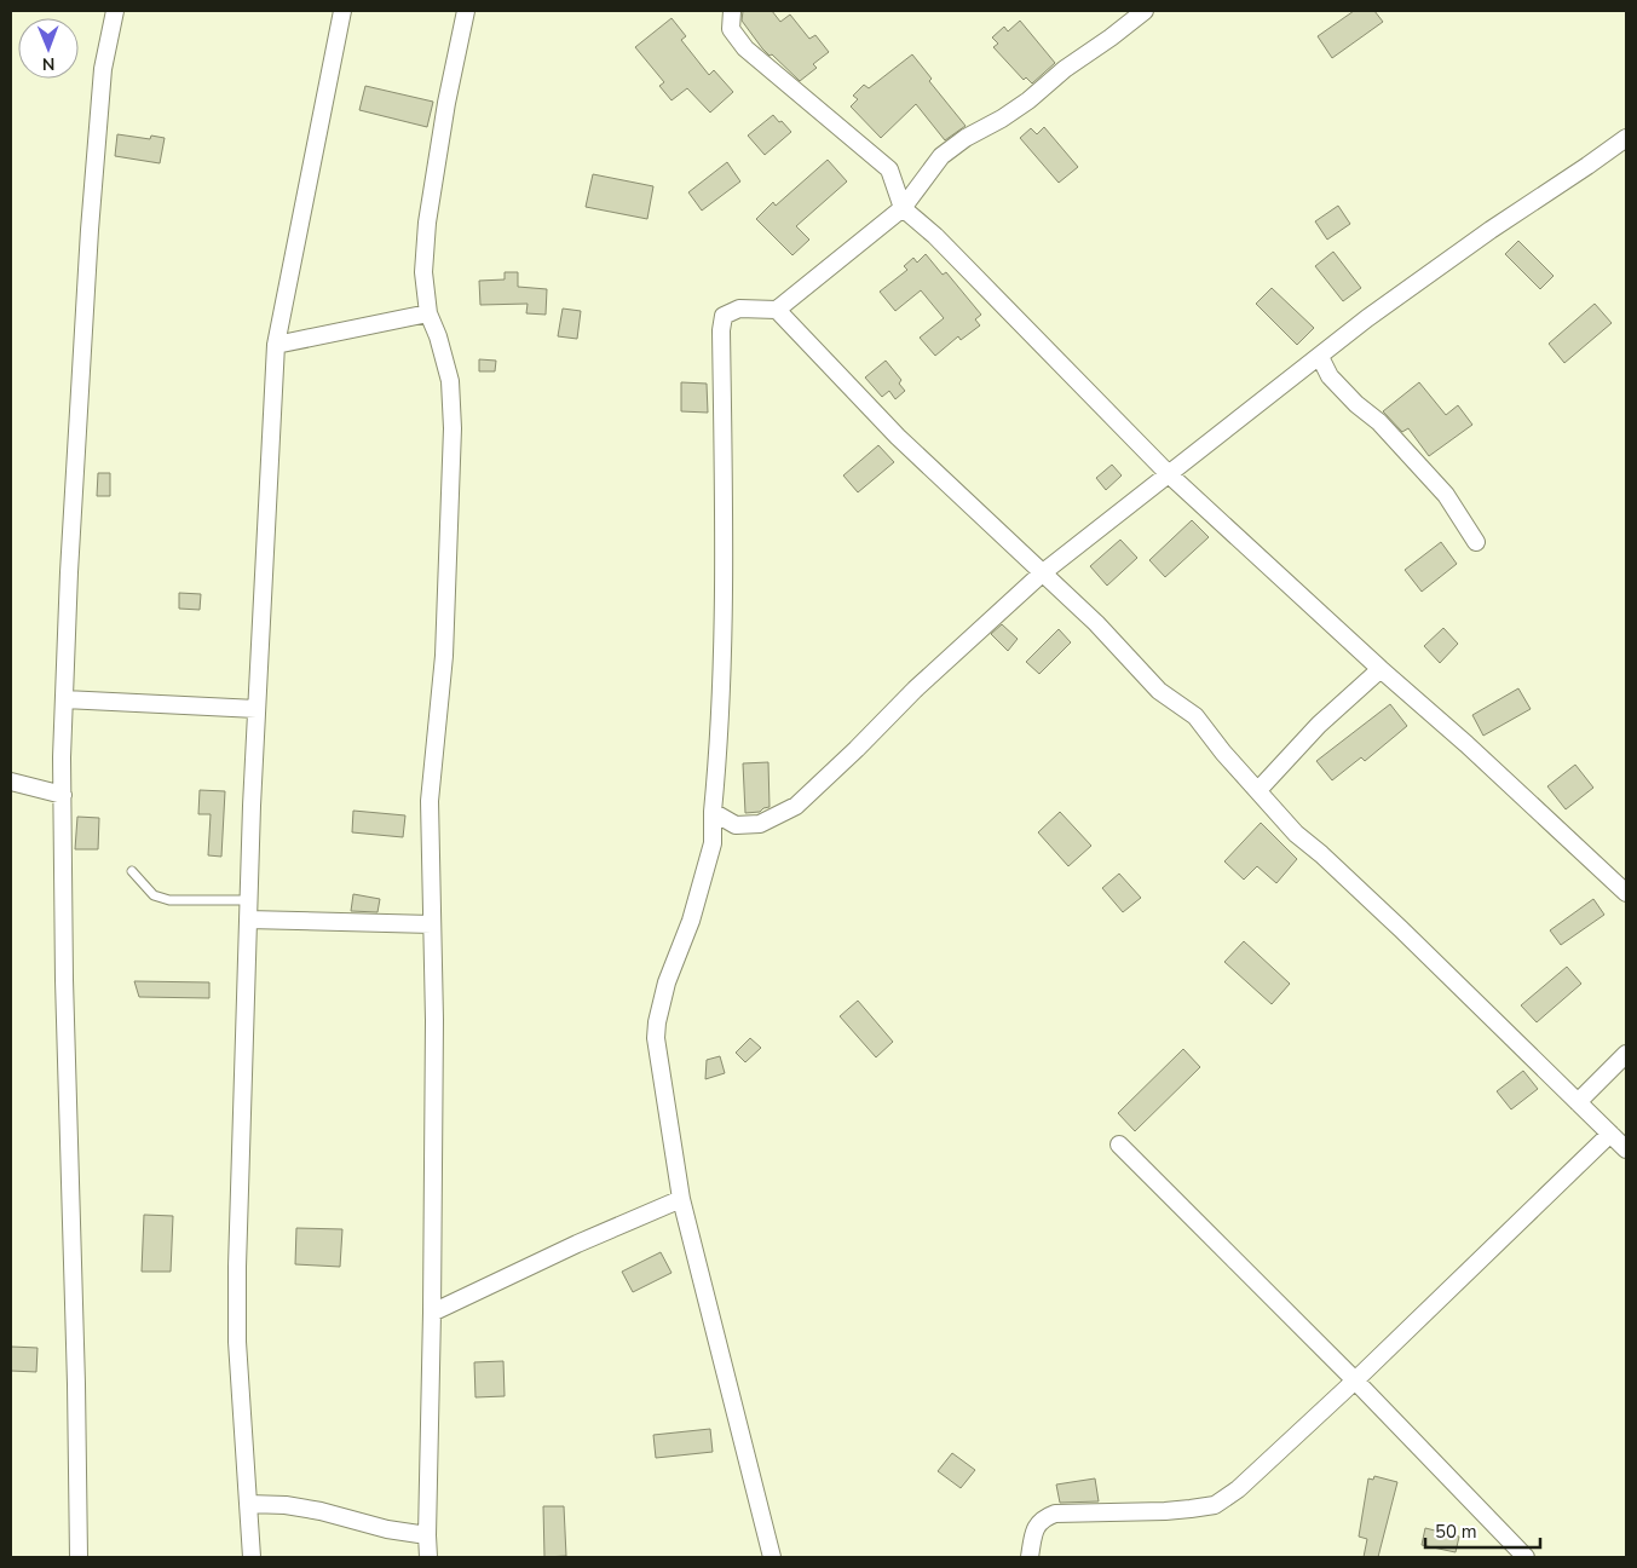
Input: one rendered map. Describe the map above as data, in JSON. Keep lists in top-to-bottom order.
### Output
{
  "scale_bar": "50 m",
  "north": "bottom"
}
